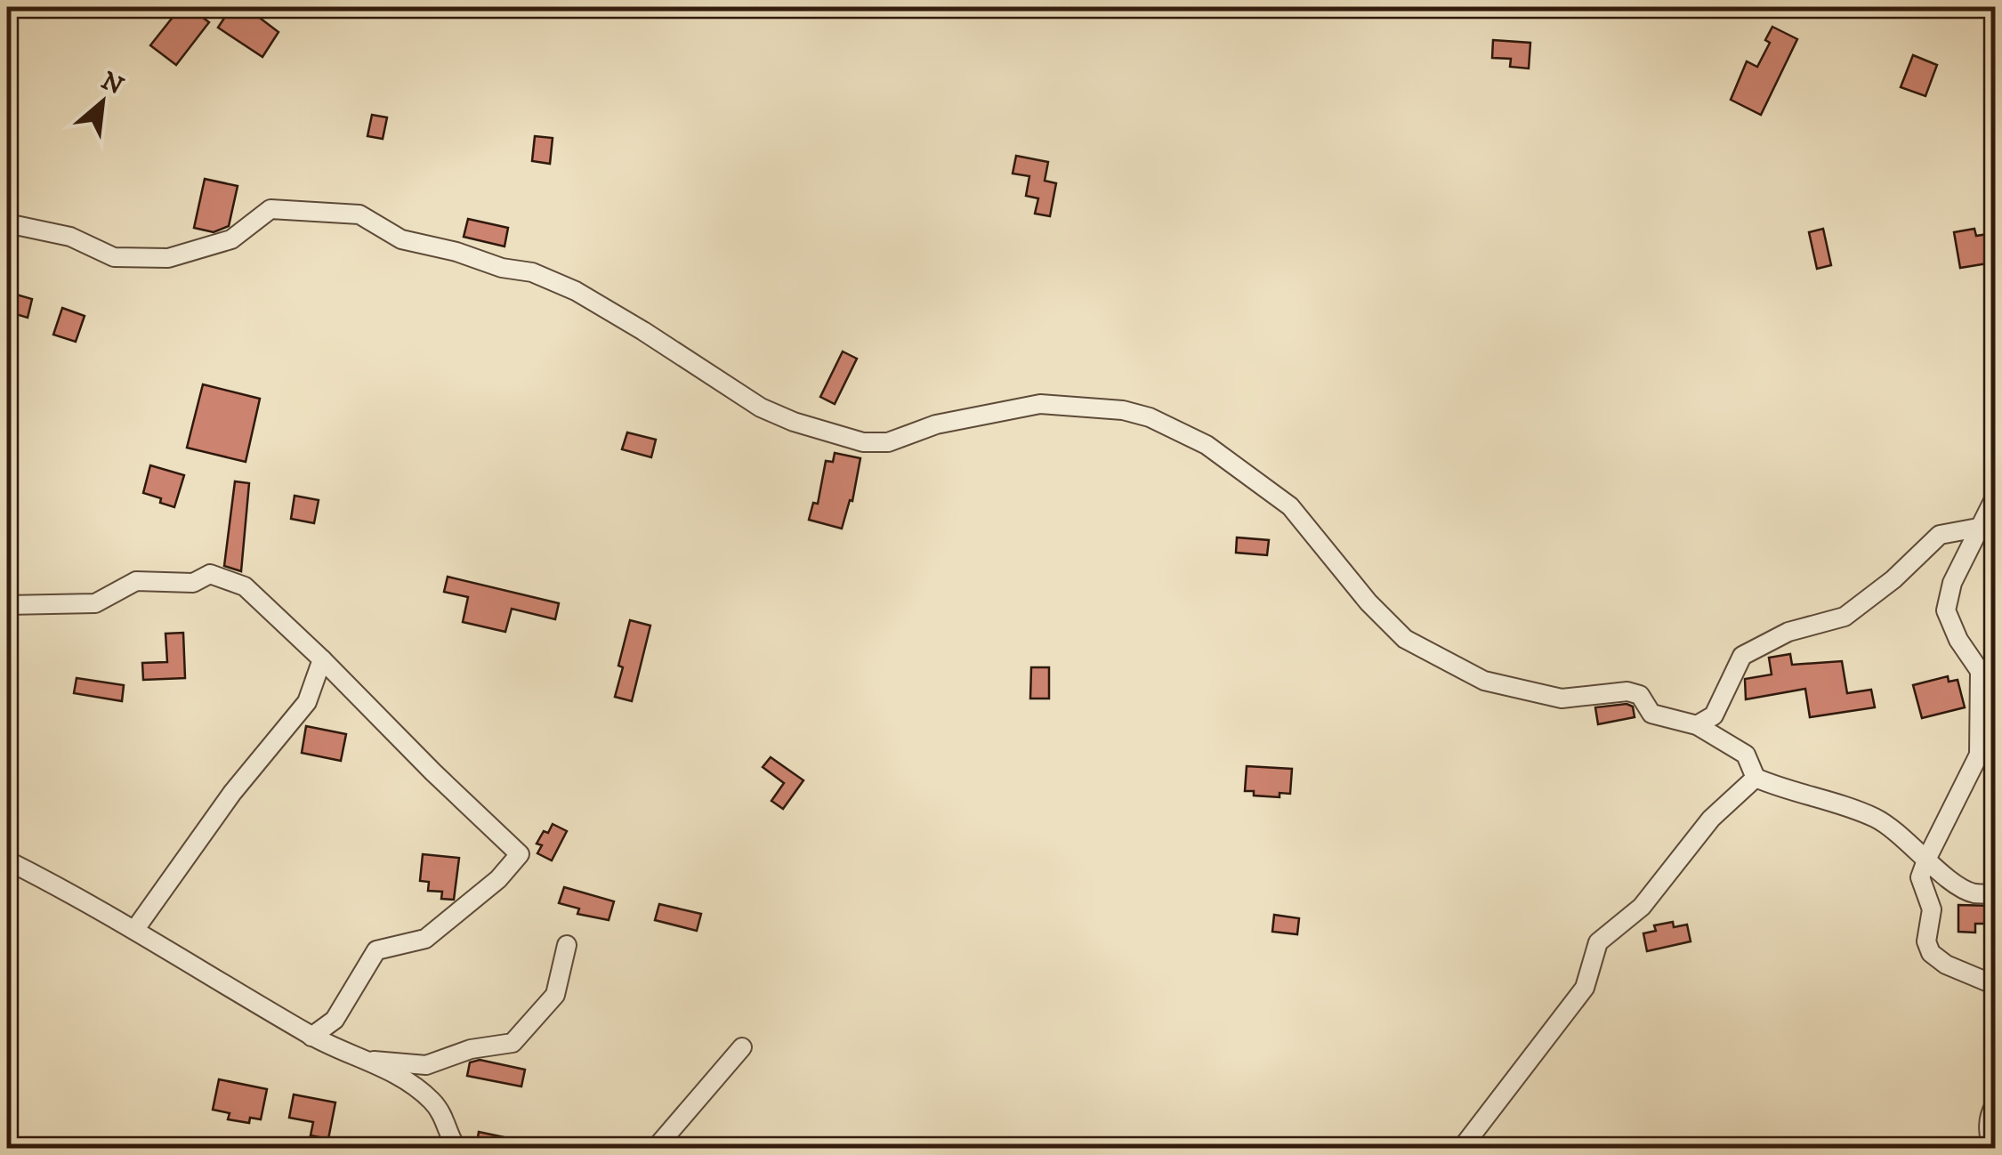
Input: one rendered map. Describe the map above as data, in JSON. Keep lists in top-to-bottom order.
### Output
{
  "north": "top right"
}
